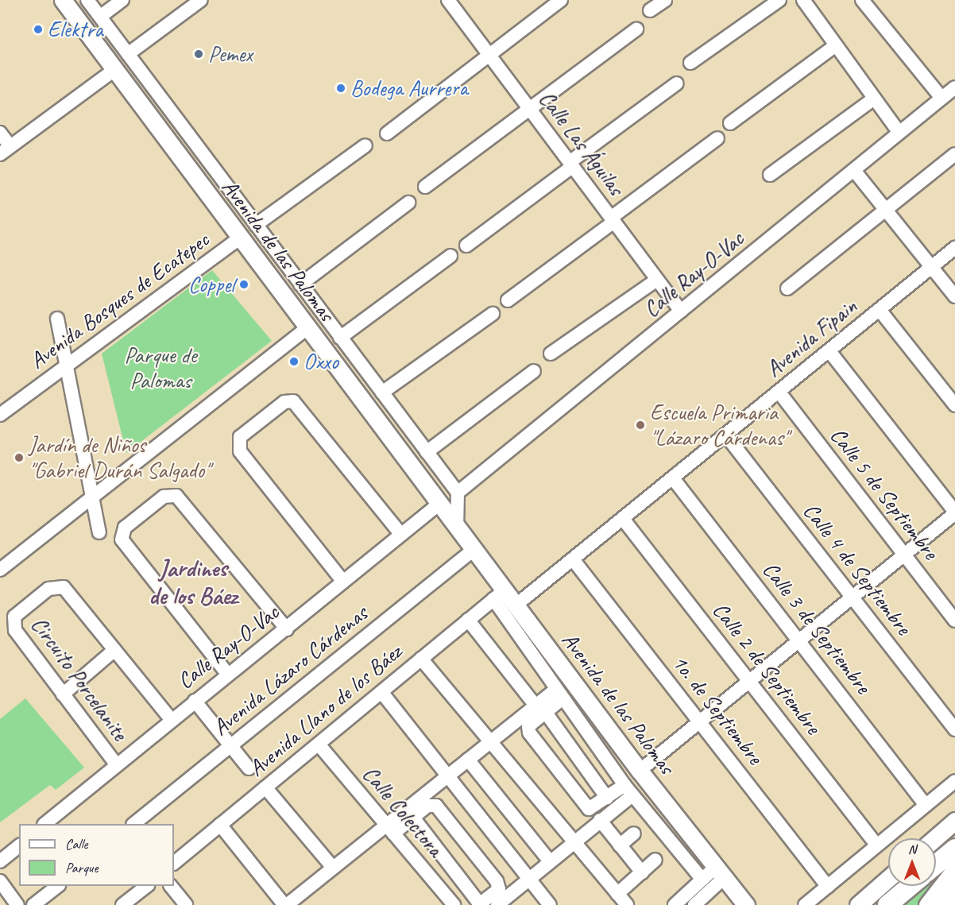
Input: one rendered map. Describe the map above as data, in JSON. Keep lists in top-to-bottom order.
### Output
{
  "streets": {
    "main road": ["Avenida de las Palomas"],
    "street": [
      "Calle Las Águilas",
      "Calle Ray-O-Vac",
      "Avenida Bosques de Ecatepec",
      "Avenida Fipain",
      "Calle 5 de Septiembre",
      "Calle 4 de Septiembre",
      "Calle 3 de Septiembre",
      "Calle 2 de Septiembre",
      "Avenida Lázaro Cárdenas",
      "Circuito Porcelanite",
      "1o. de Septiembre",
      "Avenida Llano de los Báez",
      "Calle Colectora"
    ]
  },
  "crossings": [
    ["Calle Las Águilas", "Calle Ray-O-Vac"],
    ["Avenida de las Palomas", "Calle Ray-O-Vac"],
    ["Avenida de las Palomas", "Avenida Bosques de Ecatepec"],
    ["Avenida de las Palomas", "Avenida Fipain"],
    ["Avenida de las Palomas", "Avenida Lázaro Cárdenas"],
    ["Avenida de las Palomas", "Avenida Llano de los Báez"],
    ["Calle Ray-O-Vac", "Circuito Porcelanite"],
    ["Avenida Fipain", "Calle 5 de Septiembre"],
    ["Avenida Fipain", "Calle 4 de Septiembre"],
    ["Avenida Fipain", "Calle 3 de Septiembre"],
    ["Avenida Fipain", "Calle 2 de Septiembre"],
    ["Avenida Fipain", "1o. de Septiembre"],
    ["Avenida Llano de los Báez", "Calle Colectora"]
  ],
  "districts": ["Jardines de los Báez"],
  "parks": ["Parque de Palomas"],
  "places": [
    "Elektra",
    "Pemex",
    "Bodega Aurrera",
    "Coppel",
    "Oxxo",
    "Escuela Primaria \"Lázaro Cárdenas\"",
    "Jardín de Niños \"Gabriel Durán Salgado\""
  ],
  "legend": ["Calle", "Parque"],
  "north": "top"
}
